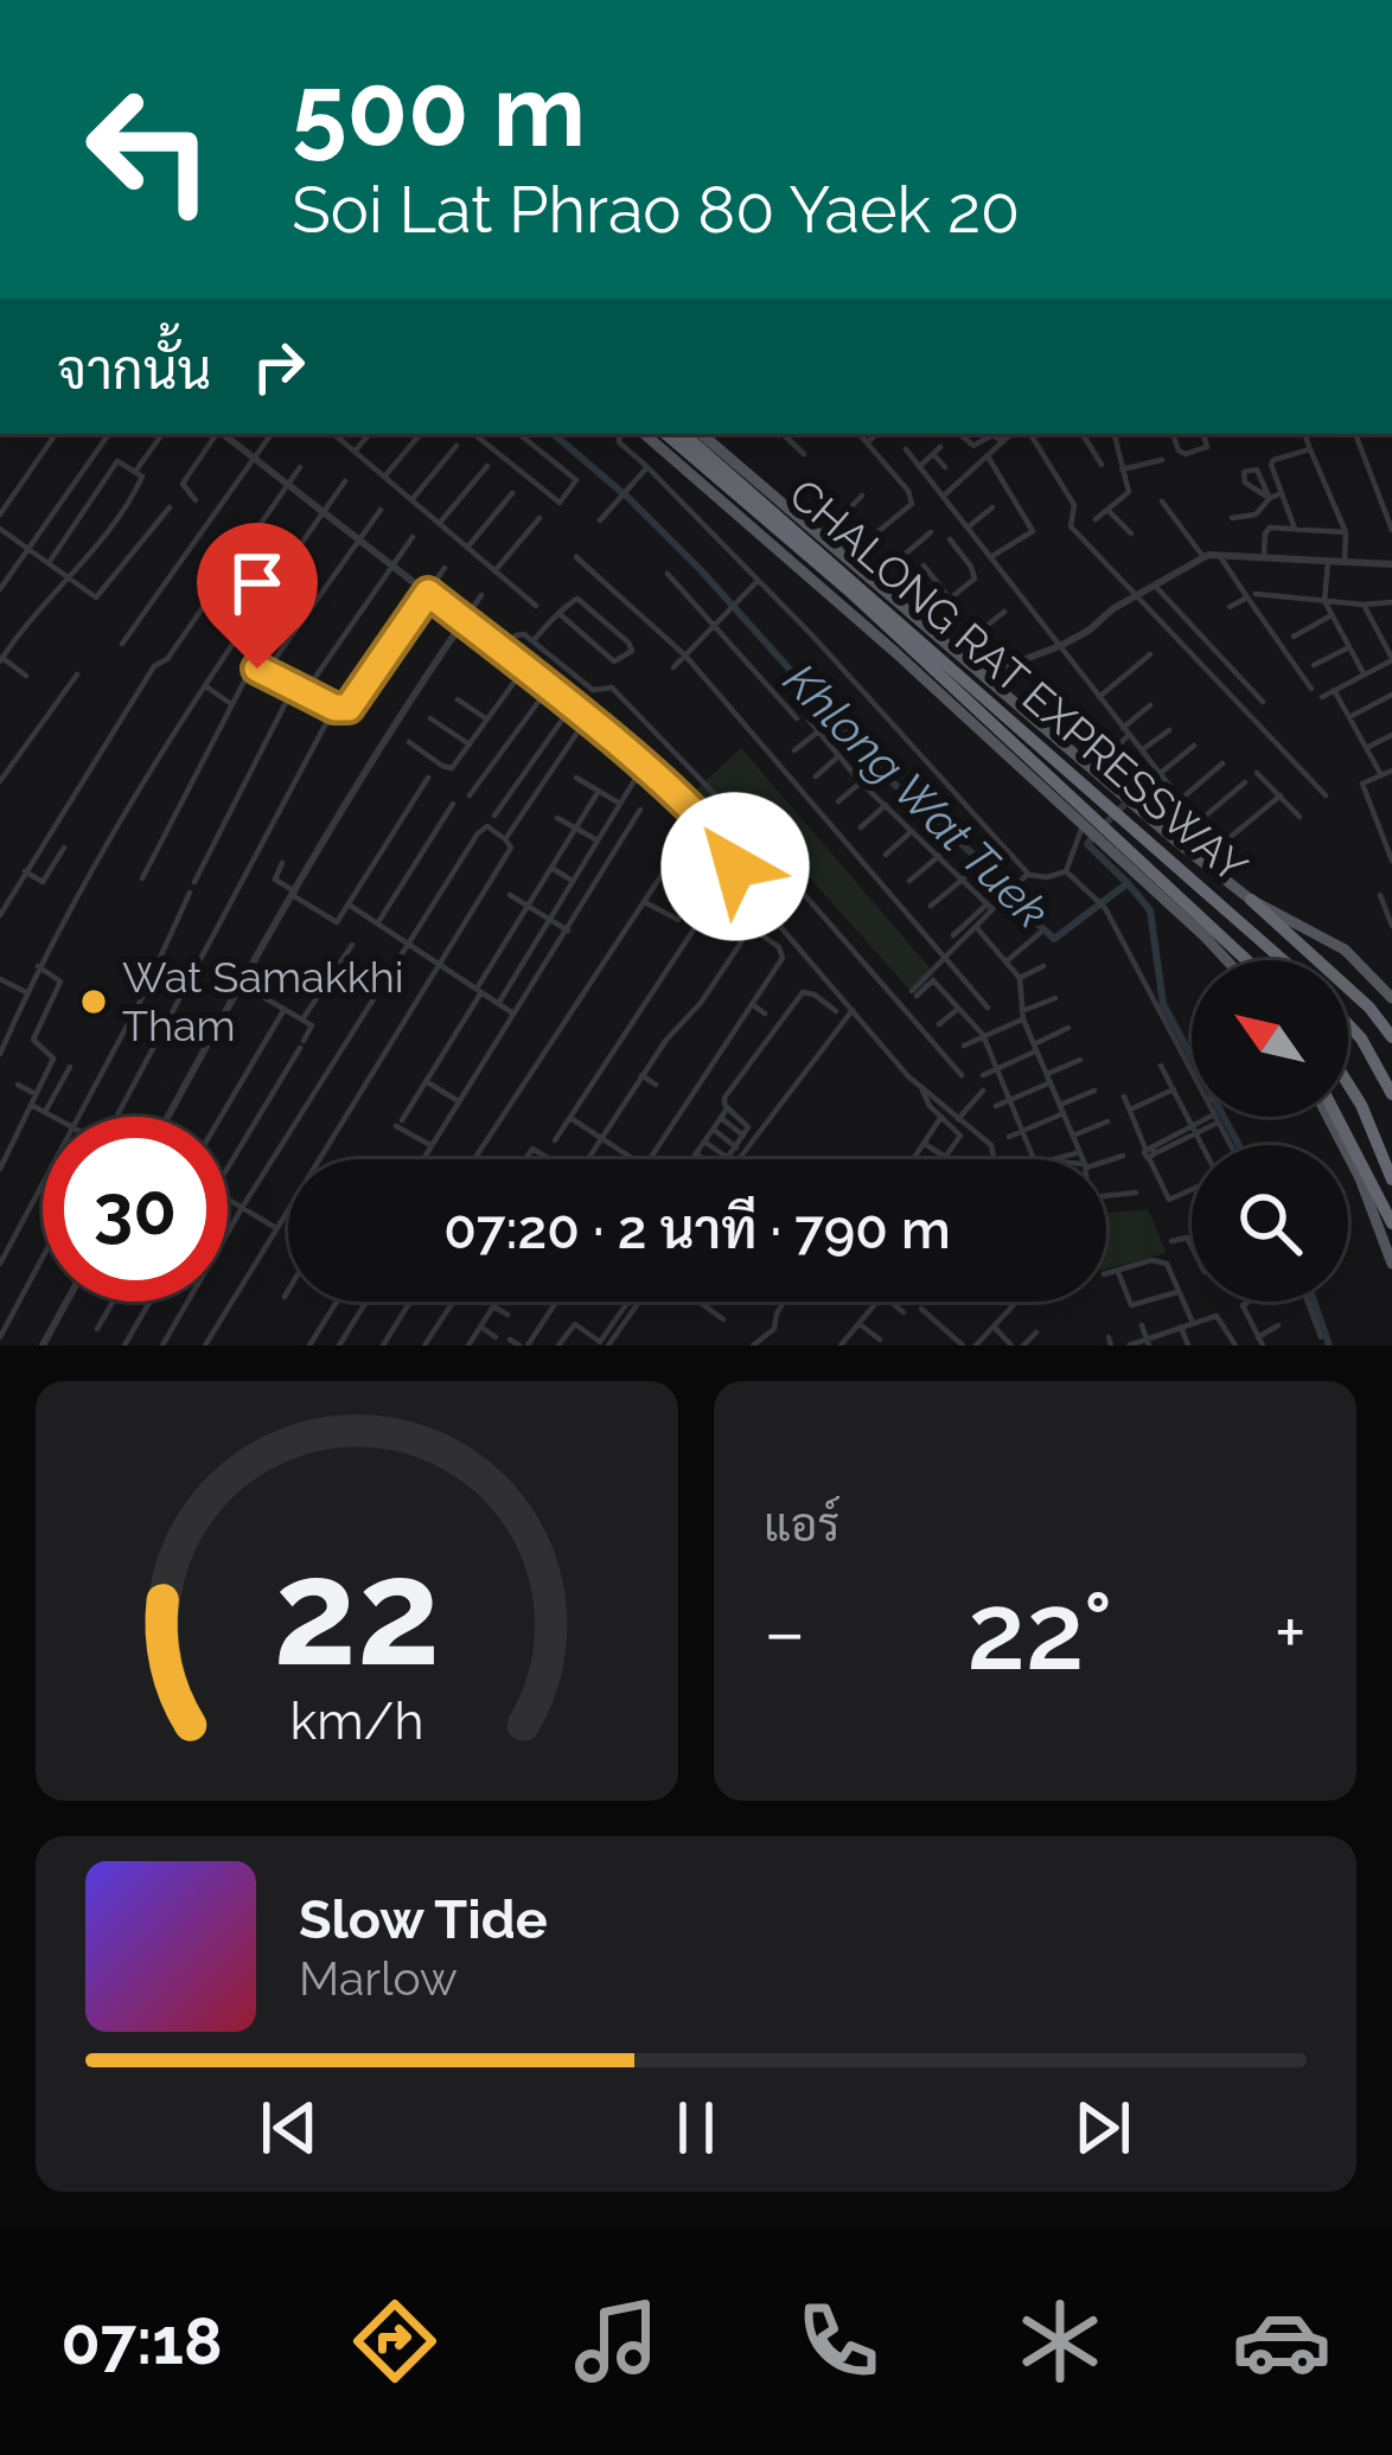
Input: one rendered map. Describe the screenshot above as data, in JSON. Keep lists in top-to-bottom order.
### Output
{
  "streets": {
    "highway": ["CHALONG RAT EXPRESSWAY"]
  },
  "water": ["Khlong Wat Tuek"],
  "places": ["Wat Samakkhi Tham"],
  "north": "top left",
  "page": {
    "turn": ["500 m", "Soi Lat Phrao 80 Yaek 20"],
    "then": "จากนั้น",
    "limit": "30",
    "trip": "07:20 · 2 นาที · 790 m",
    "tile": "แอร์",
    "heat": ["−", "22°", "+"],
    "song": ["Slow Tide", "Marlow"],
    "tabs": "07:18",
    "gauge": ["22", "km/h"]
  }
}
